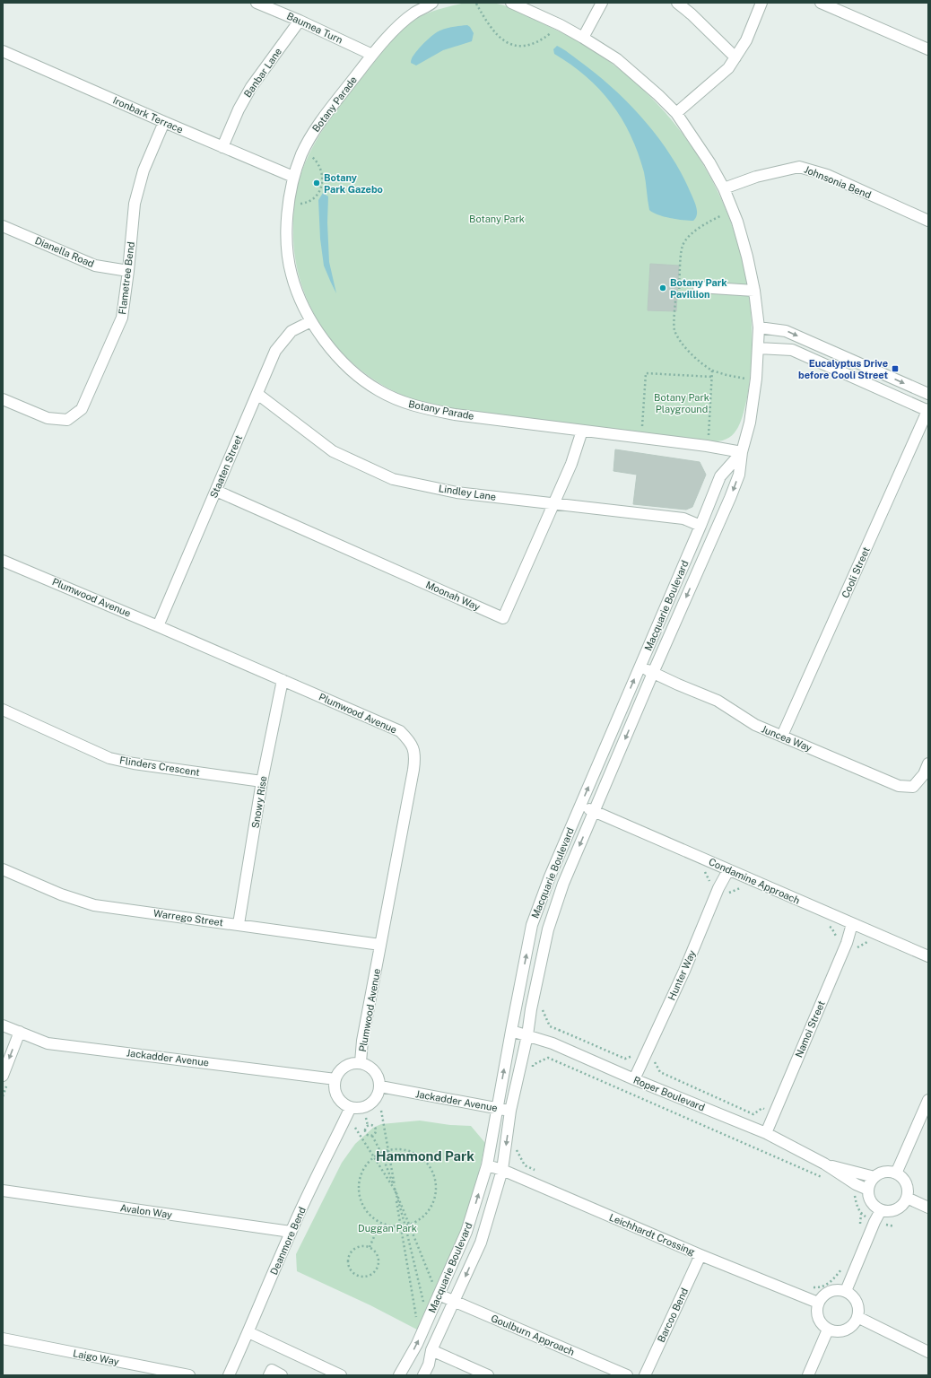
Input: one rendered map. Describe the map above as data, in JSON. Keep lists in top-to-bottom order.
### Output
{
  "streets": {
    "street": [
      "Baumea Turn",
      "Banbar Lane",
      "Botany Parade",
      "Ironbark Terrace",
      "Johnsonia Bend",
      "Dianella Road",
      "Flametree Bend",
      "Staaten Street",
      "Lindley Lane",
      "Cooli Street",
      "Moonah Way",
      "Plumwood Avenue",
      "Macquarie Boulevard",
      "Juncea Way",
      "Flinders Crescent",
      "Snowy Rise",
      "Condamine Approach",
      "Warrego Street",
      "Hunter Way",
      "Namoi Street",
      "Jackadder Avenue",
      "Roper Boulevard",
      "Avalon Way",
      "Leichhardt Crossing",
      "Deanmore Bend",
      "Barcoo Bend",
      "Goulburn Approach",
      "Laigo Way"
    ]
  },
  "crossings": [
    ["Baumea Turn", "Banbar Lane"],
    ["Baumea Turn", "Botany Parade"],
    ["Banbar Lane", "Ironbark Terrace"],
    ["Botany Parade", "Ironbark Terrace"],
    ["Botany Parade", "Staaten Street"],
    ["Botany Parade", "Moonah Way"],
    ["Botany Parade", "Macquarie Boulevard"],
    ["Ironbark Terrace", "Flametree Bend"],
    ["Johnsonia Bend", "Macquarie Boulevard"],
    ["Dianella Road", "Flametree Bend"],
    ["Staaten Street", "Lindley Lane"],
    ["Staaten Street", "Moonah Way"],
    ["Staaten Street", "Plumwood Avenue"],
    ["Lindley Lane", "Moonah Way"],
    ["Lindley Lane", "Macquarie Boulevard"],
    ["Cooli Street", "Juncea Way"],
    ["Plumwood Avenue", "Snowy Rise"],
    ["Plumwood Avenue", "Warrego Street"],
    ["Plumwood Avenue", "Jackadder Avenue"],
    ["Plumwood Avenue", "Deanmore Bend"],
    ["Macquarie Boulevard", "Juncea Way"],
    ["Macquarie Boulevard", "Condamine Approach"],
    ["Macquarie Boulevard", "Jackadder Avenue"],
    ["Macquarie Boulevard", "Roper Boulevard"],
    ["Macquarie Boulevard", "Leichhardt Crossing"],
    ["Macquarie Boulevard", "Goulburn Approach"],
    ["Flinders Crescent", "Snowy Rise"],
    ["Snowy Rise", "Warrego Street"],
    ["Condamine Approach", "Hunter Way"],
    ["Condamine Approach", "Namoi Street"],
    ["Hunter Way", "Roper Boulevard"],
    ["Namoi Street", "Roper Boulevard"],
    ["Jackadder Avenue", "Deanmore Bend"],
    ["Avalon Way", "Deanmore Bend"],
    ["Leichhardt Crossing", "Barcoo Bend"]
  ],
  "districts": ["Hammond Park"],
  "parks": ["Botany Park", "Botany Park Playground", "Duggan Park"],
  "places": {
    "other": ["Botany Park Gazebo", "Botany Park Pavillion"],
    "transit": ["Eucalyptus Drive before Cooli Street"]
  }
}
